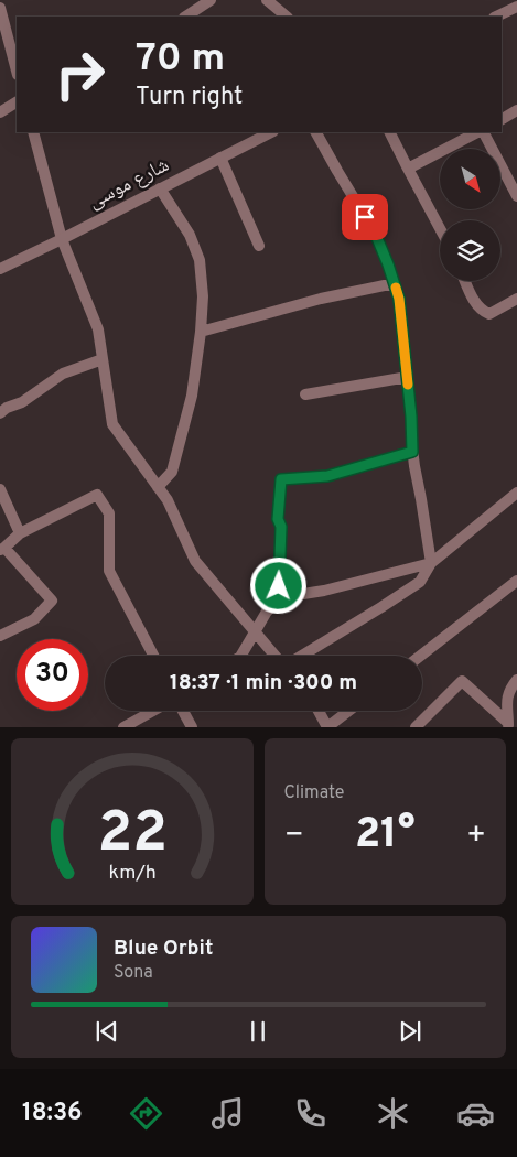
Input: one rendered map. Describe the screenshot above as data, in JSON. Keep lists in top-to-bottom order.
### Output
{
  "streets": {
    "street": ["شارع موسى"]
  },
  "north": "bottom right",
  "page": {
    "turn": ["70 m", "Turn right"],
    "limit": "30",
    "trip": "18:37 · 1 min · 300 m",
    "tile": "Climate",
    "heat": ["−", "21°", "+"],
    "song": ["Blue Orbit", "Sona"],
    "tabs": "18:36",
    "gauge": ["22", "km/h"]
  }
}
